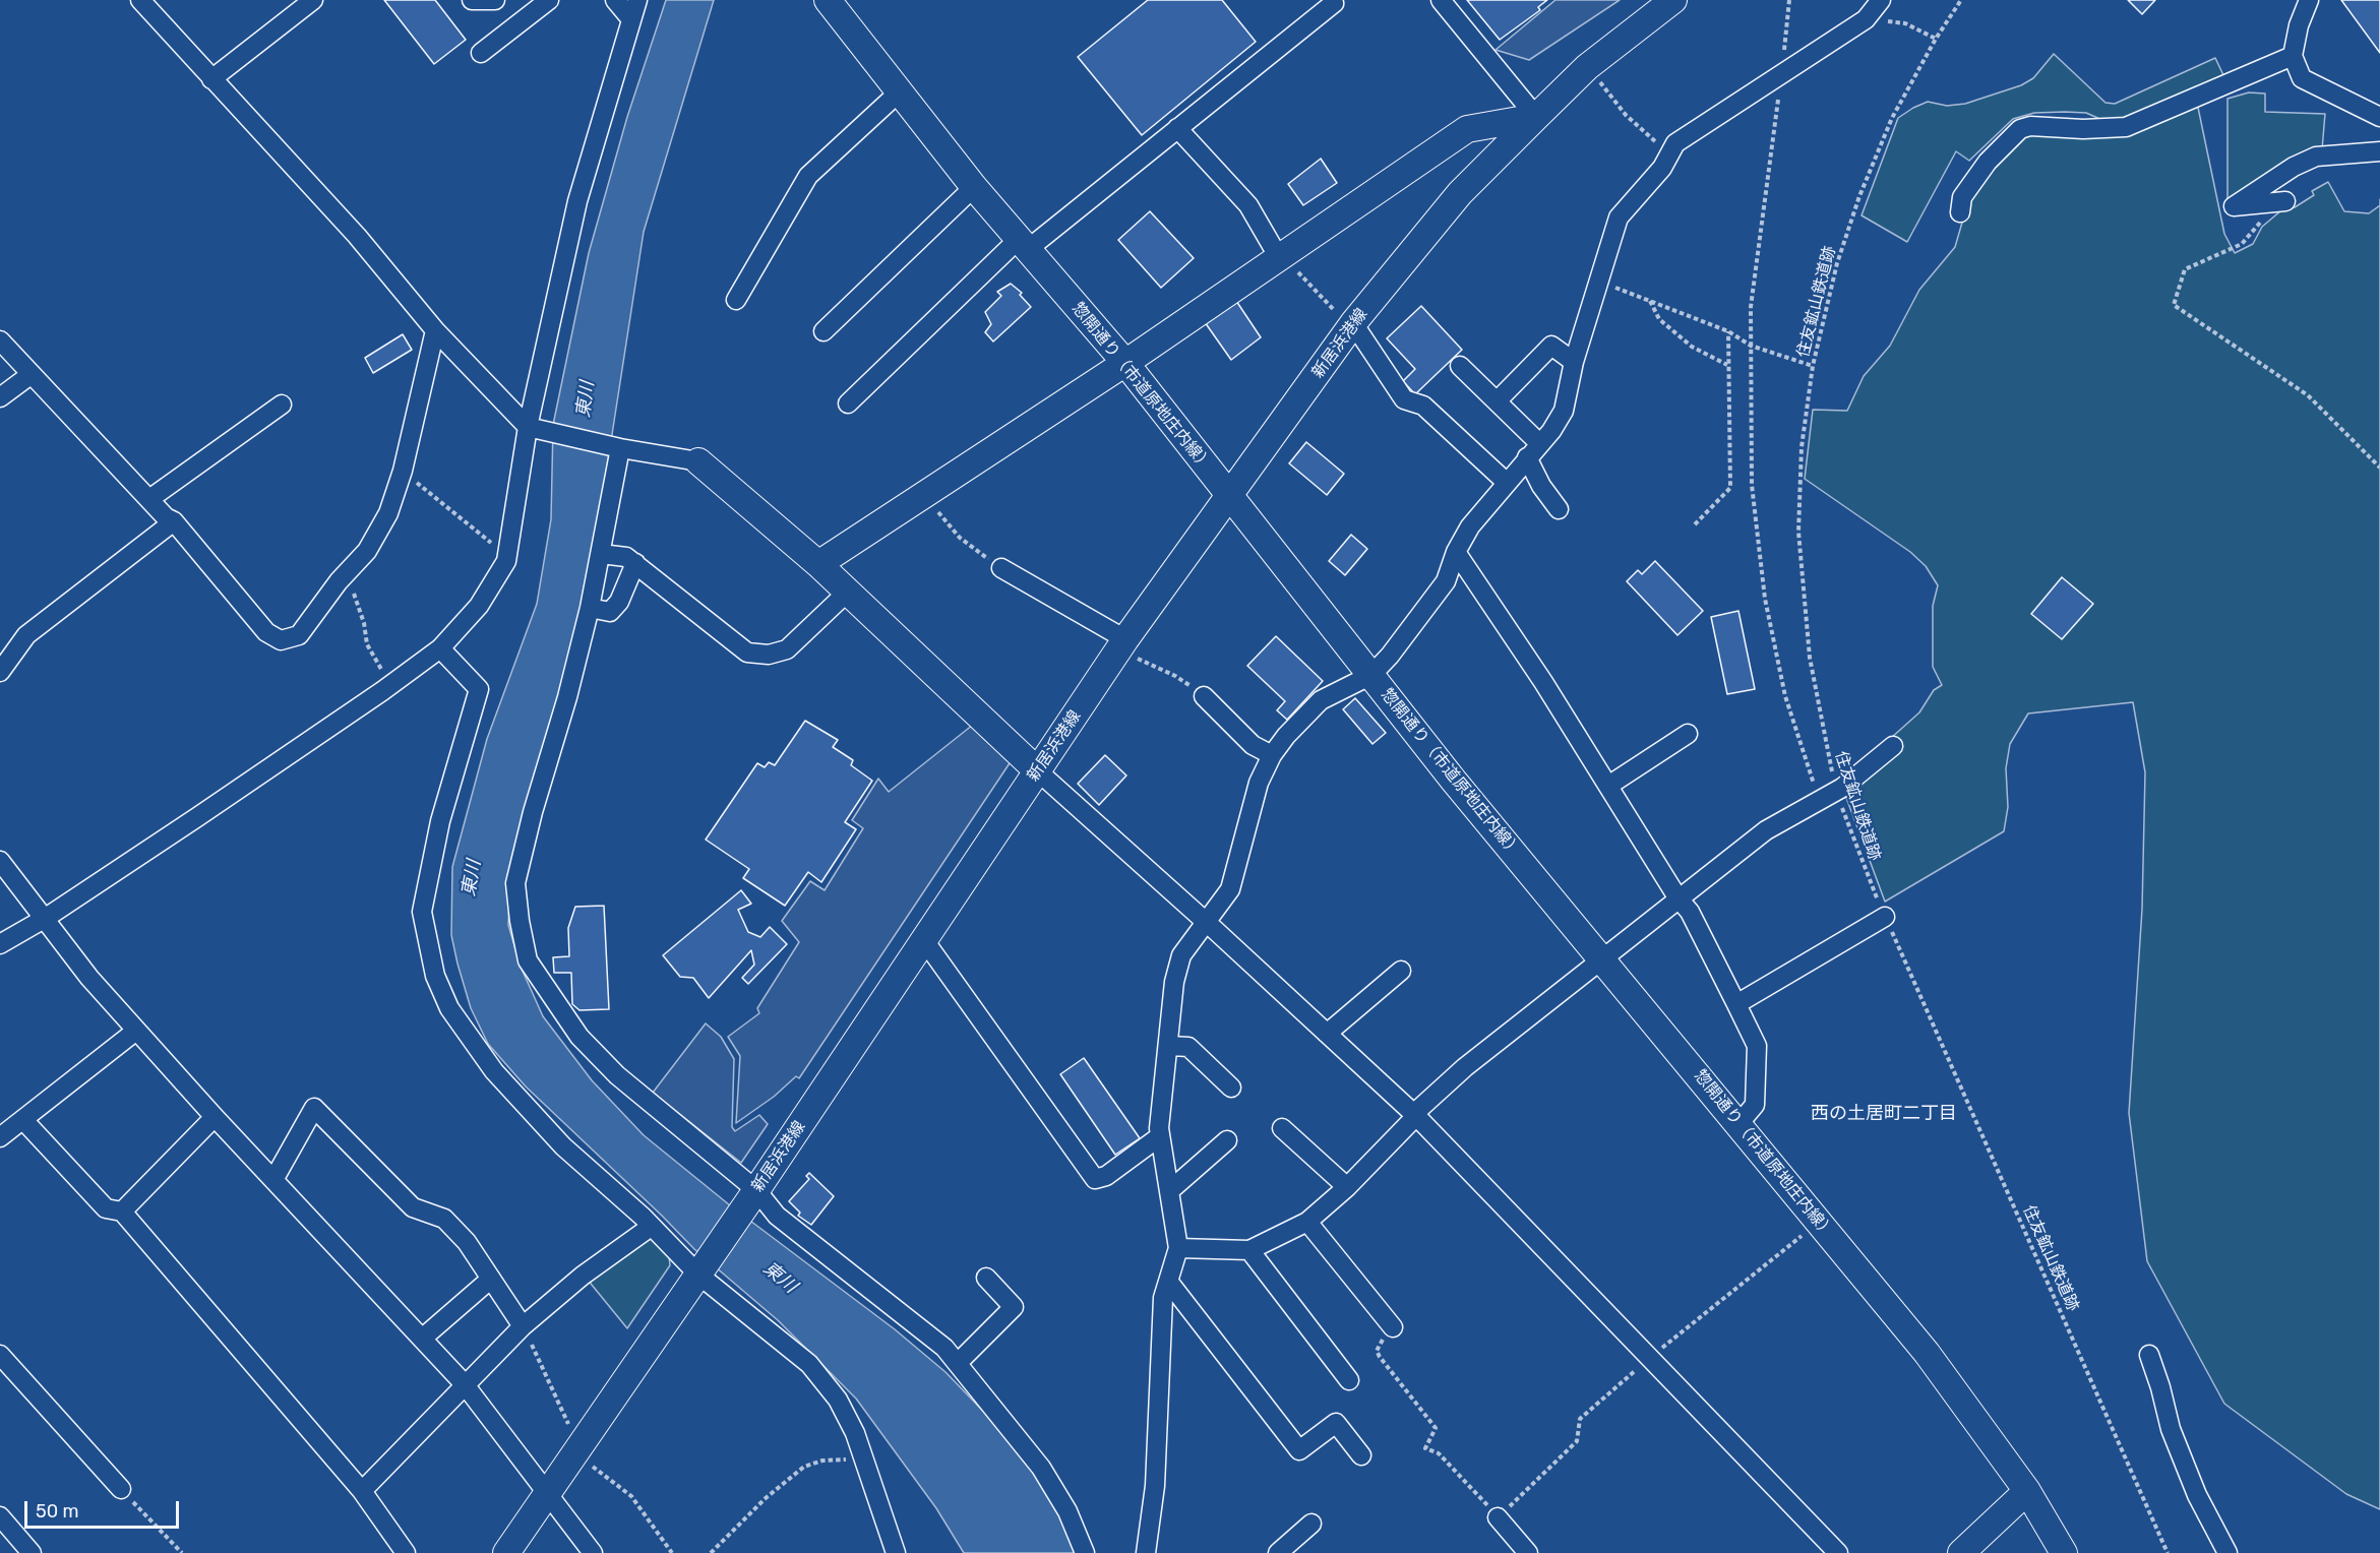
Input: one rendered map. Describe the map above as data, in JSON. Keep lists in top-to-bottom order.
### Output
{
  "streets": {
    "street": ["新居浜港線", "惣開通り（市道原地庄内線）"],
    "path": ["住友鉱山鉄道跡"]
  },
  "crossings": [
    ["新居浜港線", "惣開通り（市道原地庄内線）"]
  ],
  "districts": ["西の土居町二丁目"],
  "water": ["東川"],
  "scale_bar": "50 m"
}
